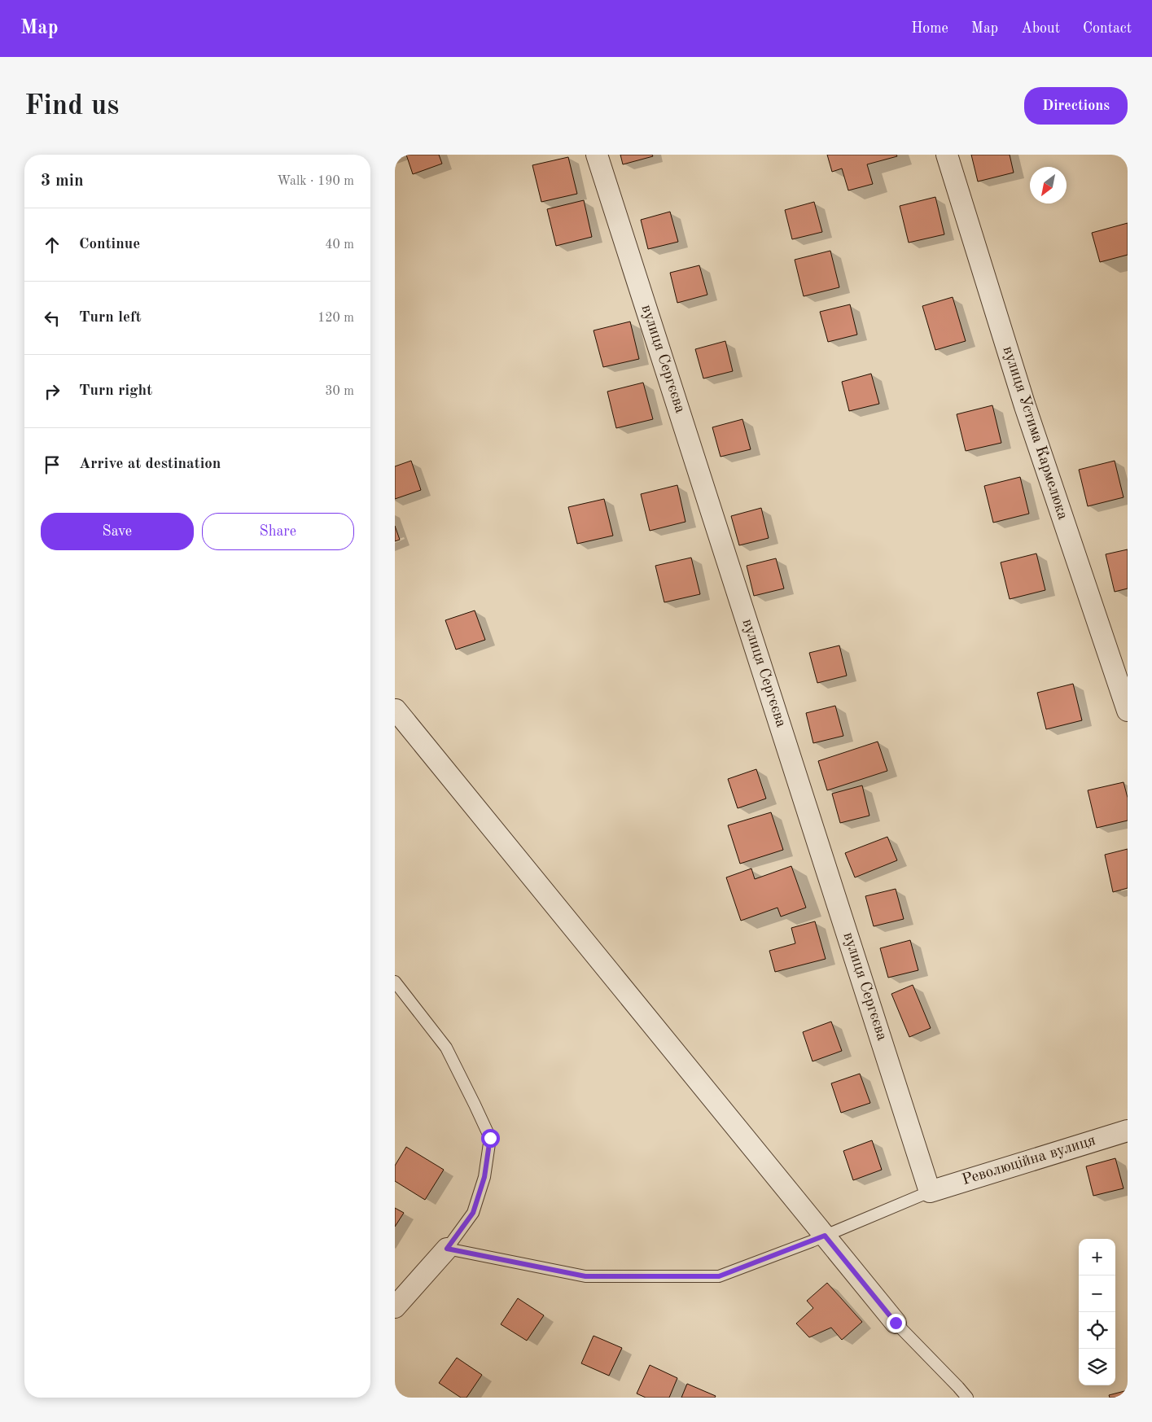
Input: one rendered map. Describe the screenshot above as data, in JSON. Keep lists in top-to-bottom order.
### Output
{
  "streets": {
    "street": ["вулиця Сергєєва", "вулиця Устима Кармелюка", "Революційна вулиця"]
  },
  "crossings": [
    ["вулиця Сергєєва", "Революційна вулиця"]
  ],
  "north": "bottom left",
  "page": {
    "header": "Map",
    "nav": [
      "Home",
      "Map",
      "About",
      "Contact"
    ],
    "buttons": [
      "Directions",
      ["Save", "Share"]
    ],
    "title": "Find us",
    "heading": ["3 min", "Walk · 190 m"],
    "list": [
      ["Continue", "40 m"],
      ["Turn left", "120 m"],
      ["Turn right", "30 m"],
      "Arrive at destination"
    ],
    "map_buttons": ["+", "−"]
  }
}
